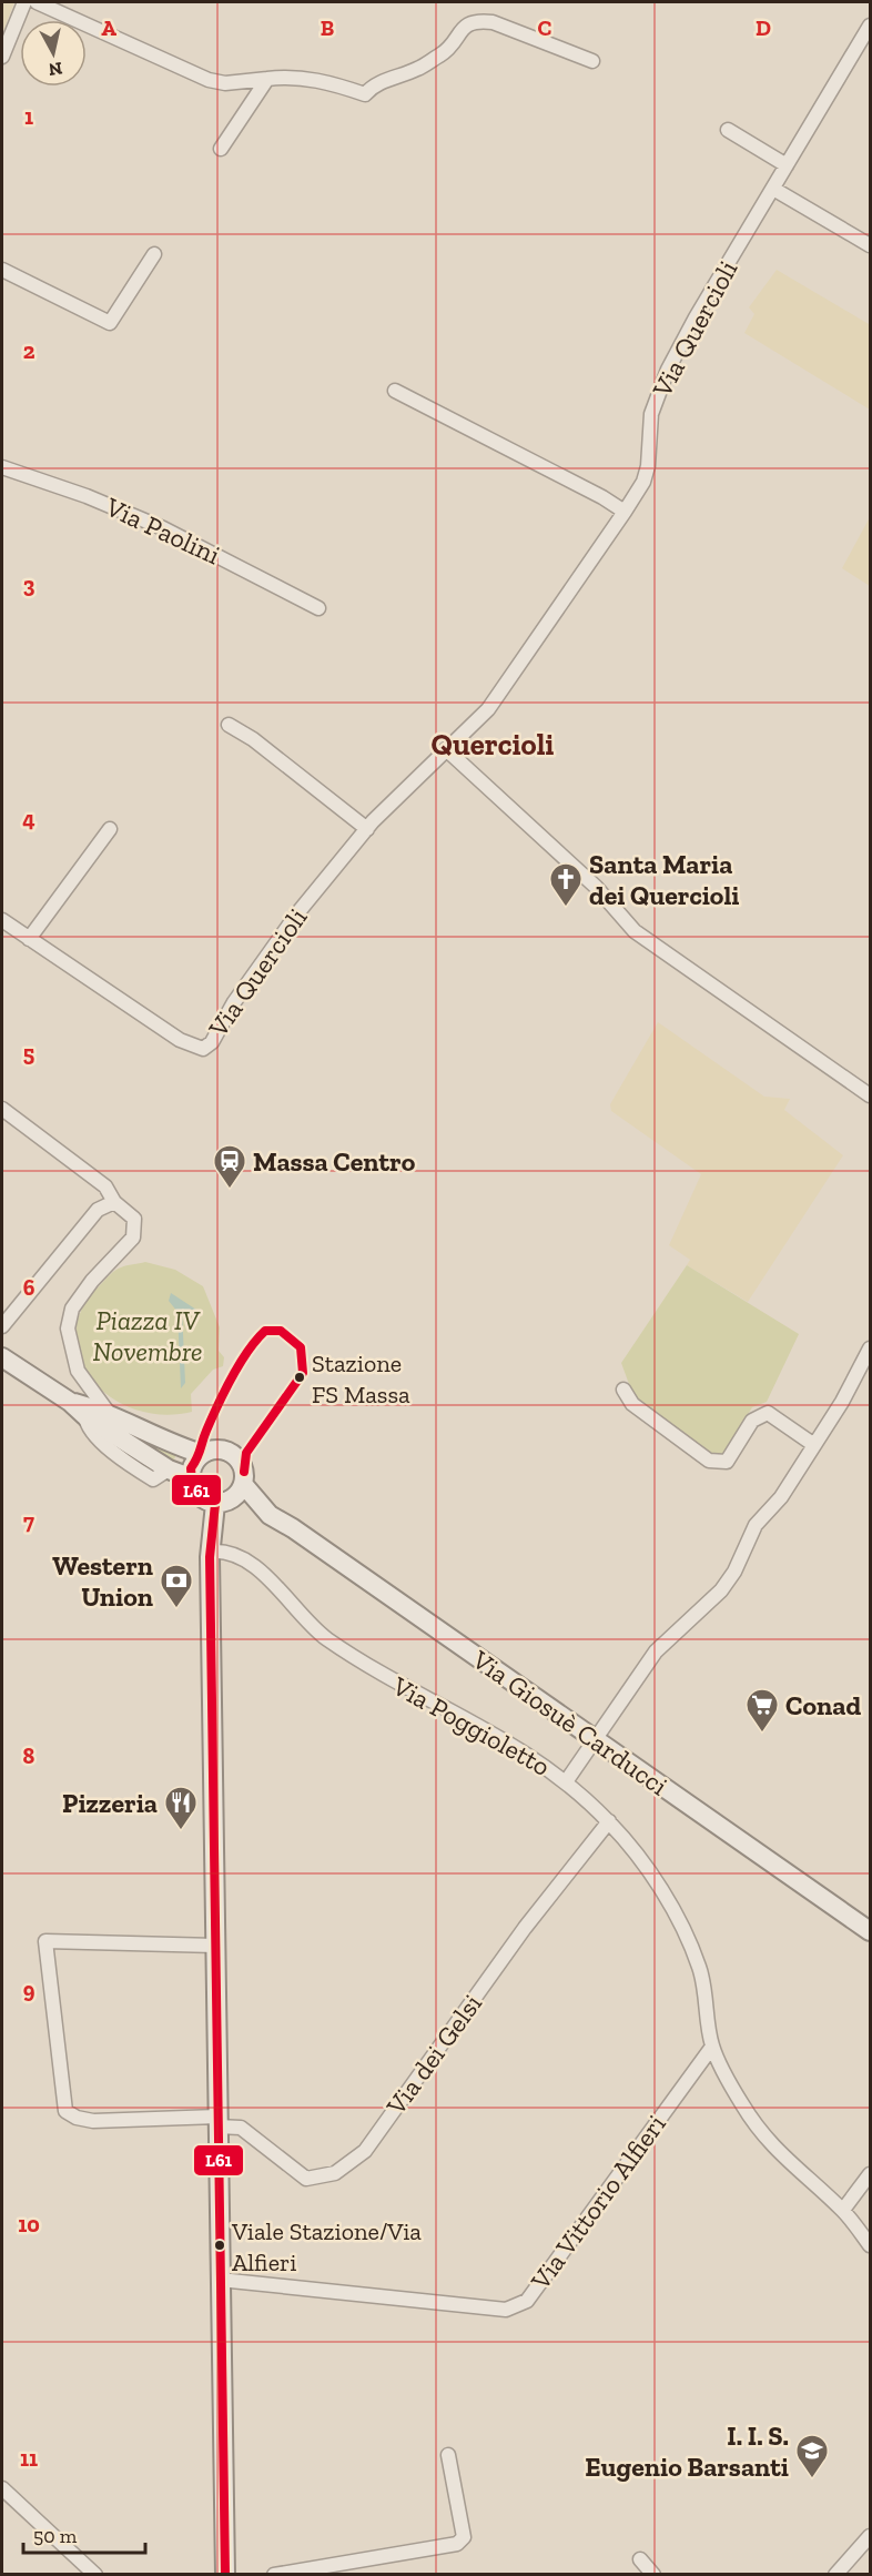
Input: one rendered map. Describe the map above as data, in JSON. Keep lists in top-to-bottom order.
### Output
{
  "streets": {
    "main road": ["Via Giosuè Carducci"],
    "street": [
      "Via Quercioli",
      "Via Paolini",
      "Via Poggioletto",
      "Via dei Gelsi",
      "Via Vittorio Alfieri"
    ]
  },
  "crossings": [
    ["Via Poggioletto", "Via dei Gelsi"],
    ["Via Poggioletto", "Via Vittorio Alfieri"]
  ],
  "districts": ["Quercioli"],
  "parks": ["Piazza IV Novembre"],
  "places": {
    "church": ["Santa Maria dei Quercioli"],
    "station": ["Massa Centro"],
    "other": ["Stazione FS Massa", "Viale Stazione/Via Alfieri"],
    "bank": ["Western Union"],
    "supermarket": ["Conad"],
    "restaurant": ["Pizzeria"],
    "school or university": ["I. I. S. Eugenio Barsanti"]
  },
  "lines": ["transit line L61"],
  "scale_bar": "50 m",
  "north": "bottom",
  "grid": {
    "columns": [
      "A",
      "B",
      "C",
      "D"
    ],
    "rows": [
      "1",
      "2",
      "3",
      "4",
      "5",
      "6",
      "7",
      "8",
      "9",
      "10",
      "11"
    ]
  }
}
